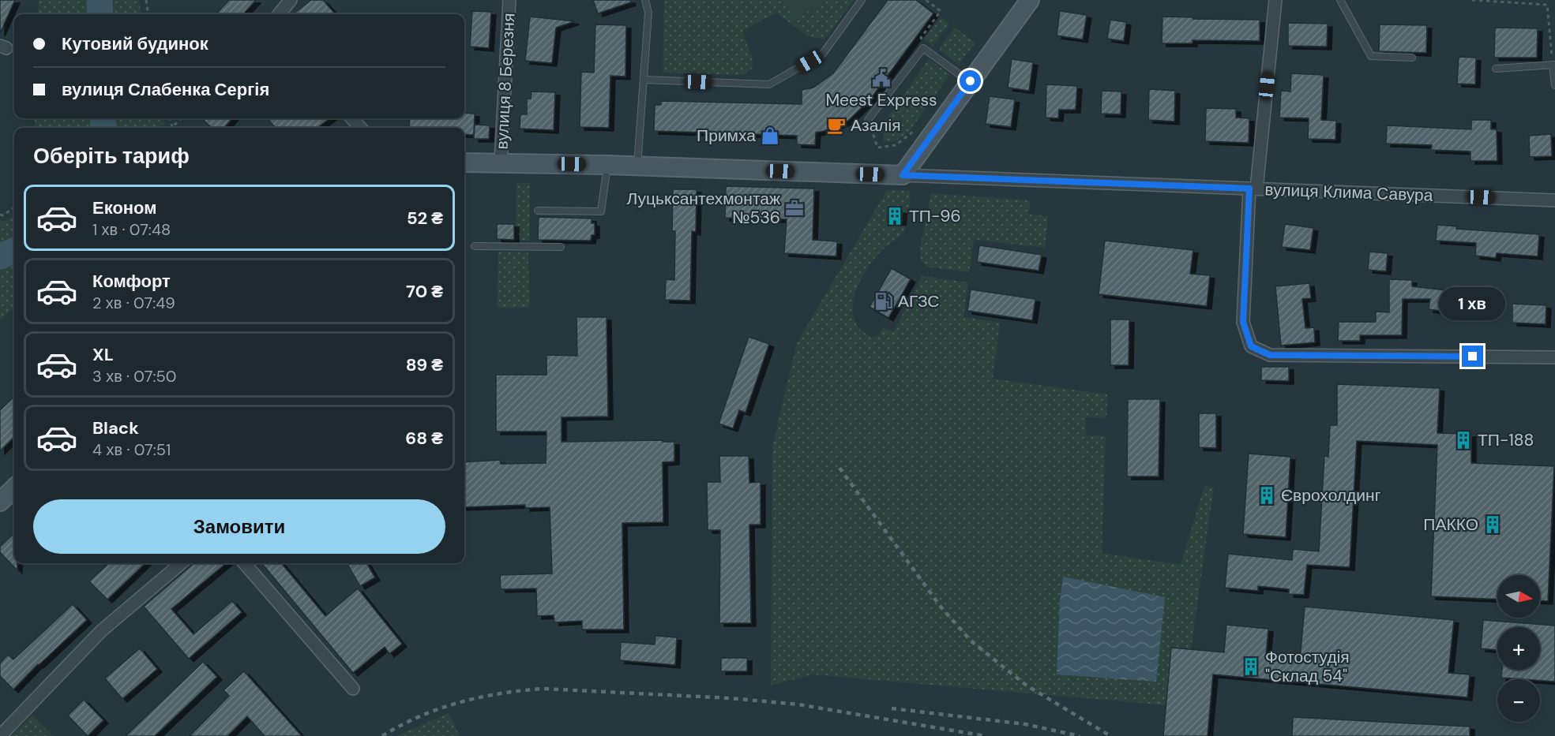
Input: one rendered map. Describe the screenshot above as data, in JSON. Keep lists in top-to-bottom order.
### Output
{
  "streets": {
    "street": ["вулиця 8 Березня", "вулиця Клима Савура"]
  },
  "crossings": [
    ["вулиця 8 Березня", "вулиця Клима Савура"]
  ],
  "places": {
    "public building": ["Meest Express"],
    "cafe": ["Азалія"],
    "shop": ["Примха"],
    "office": ["Луцьксантехмонтаж №536"],
    "building": [
      "ТП-96",
      "ТП-188",
      "Єврохолдинг",
      "ПАККО",
      "Фотостудія \"Склад 54\""
    ],
    "fuel station": ["АГЗС"]
  },
  "north": "right",
  "page": {
    "banner": ["Кутовий будинок", "вулиця Слабенка Сергія"],
    "heading": "Оберіть тариф",
    "list": [
      {
        "name": "Економ",
        "note": "1 хв · 07:48",
        "value": "52 ₴"
      },
      {
        "name": "Комфорт",
        "note": "2 хв · 07:49",
        "value": "70 ₴"
      },
      {
        "name": "XL",
        "note": "3 хв · 07:50",
        "value": "89 ₴"
      },
      {
        "name": "Black",
        "note": "4 хв · 07:51",
        "value": "68 ₴"
      }
    ],
    "bubble": "1 хв",
    "buttons": "Замовити",
    "map_buttons": ["+", "−"]
  }
}
